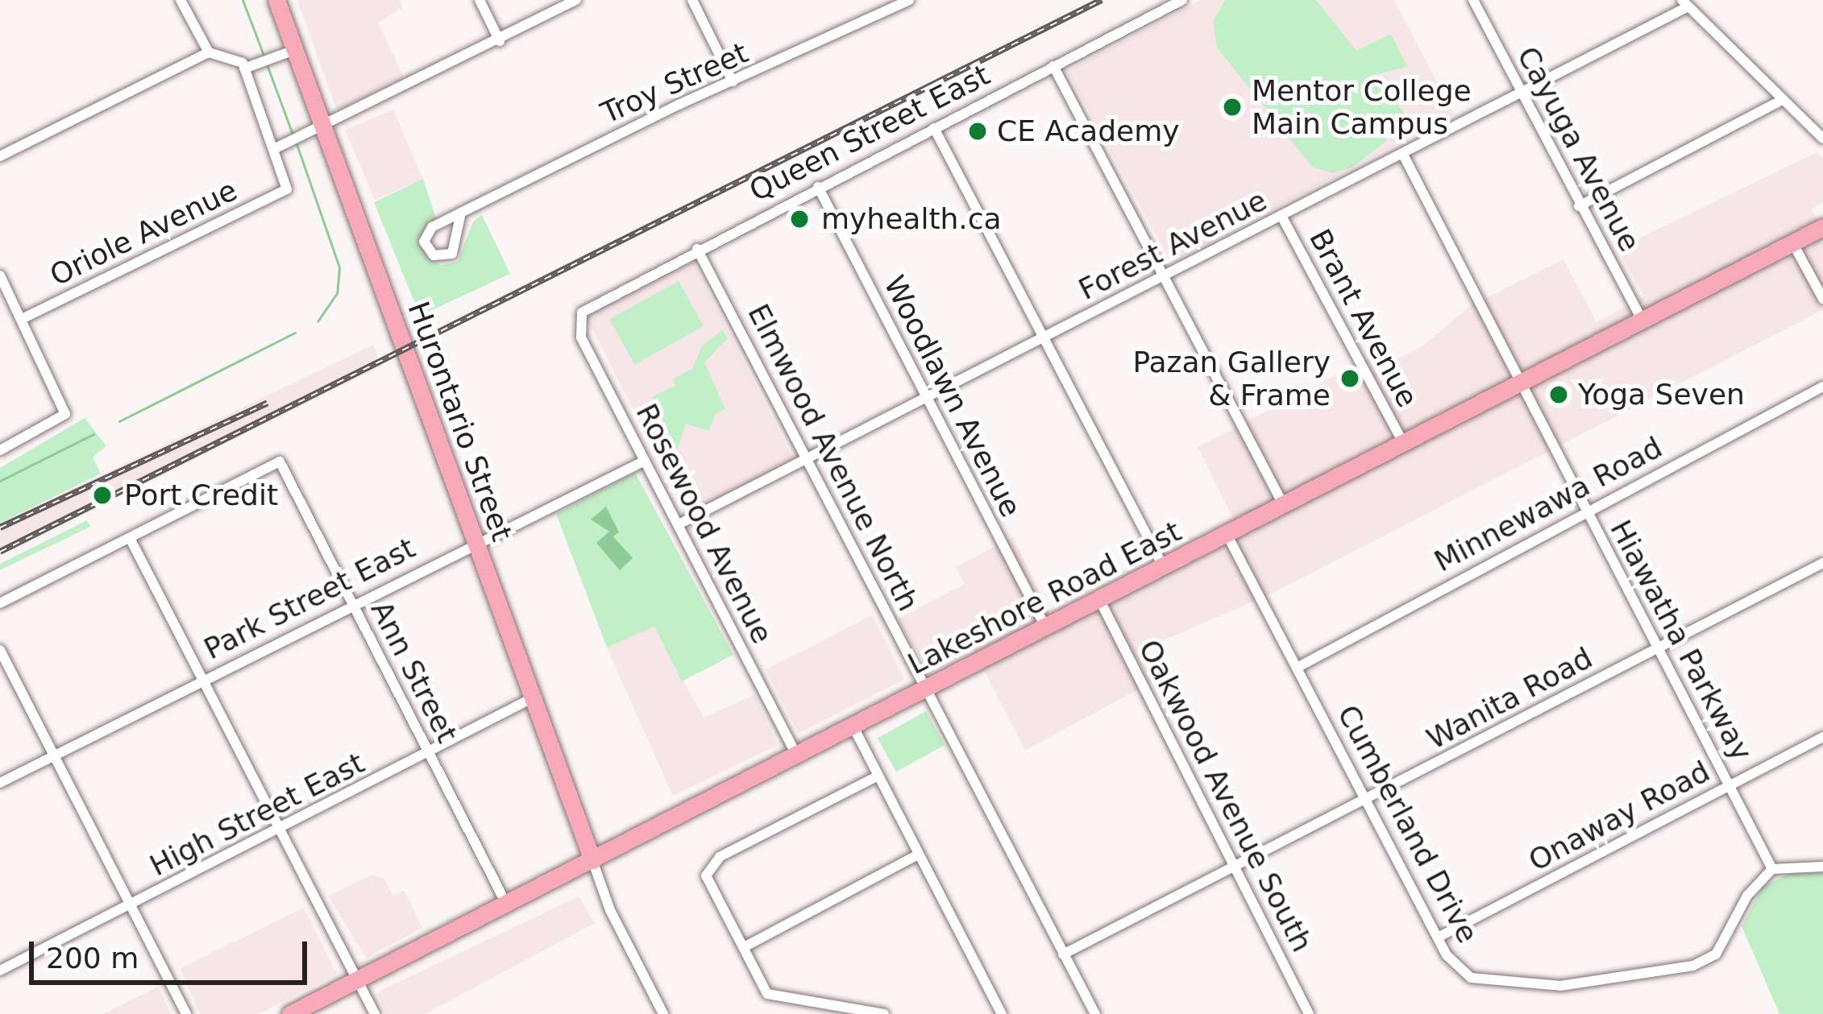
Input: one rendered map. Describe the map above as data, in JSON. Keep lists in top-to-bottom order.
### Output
{
  "streets": {
    "main road": ["Hurontario Street", "Lakeshore Road East"],
    "street": [
      "Troy Street",
      "Queen Street East",
      "Cayuga Avenue",
      "Oriole Avenue",
      "Forest Avenue",
      "Brant Avenue",
      "Woodlawn Avenue",
      "Elmwood Avenue North",
      "Minnewawa Road",
      "Rosewood Avenue",
      "Park Street East",
      "Hiawatha Parkway",
      "Ann Street",
      "Wanita Road",
      "Oakwood Avenue South",
      "High Street East",
      "Onaway Road",
      "Cumberland Drive"
    ]
  },
  "crossings": [
    ["Queen Street East", "Woodlawn Avenue"],
    ["Queen Street East", "Elmwood Avenue North"],
    ["Queen Street East", "Rosewood Avenue"],
    ["Cayuga Avenue", "Forest Avenue"],
    ["Cayuga Avenue", "Lakeshore Road East"],
    ["Forest Avenue", "Brant Avenue"],
    ["Forest Avenue", "Woodlawn Avenue"],
    ["Forest Avenue", "Elmwood Avenue North"],
    ["Forest Avenue", "Rosewood Avenue"],
    ["Forest Avenue", "Hiawatha Parkway"],
    ["Brant Avenue", "Lakeshore Road East"],
    ["Woodlawn Avenue", "Lakeshore Road East"],
    ["Hurontario Street", "Lakeshore Road East"],
    ["Hurontario Street", "Park Street East"],
    ["Hurontario Street", "High Street East"],
    ["Elmwood Avenue North", "Lakeshore Road East"],
    ["Elmwood Avenue North", "Wanita Road"],
    ["Minnewawa Road", "Hiawatha Parkway"],
    ["Minnewawa Road", "Cumberland Drive"],
    ["Rosewood Avenue", "Lakeshore Road East"],
    ["Rosewood Avenue", "Park Street East"],
    ["Lakeshore Road East", "Hiawatha Parkway"],
    ["Lakeshore Road East", "Ann Street"],
    ["Lakeshore Road East", "Oakwood Avenue South"],
    ["Lakeshore Road East", "Cumberland Drive"],
    ["Park Street East", "Ann Street"],
    ["Hiawatha Parkway", "Wanita Road"],
    ["Hiawatha Parkway", "Onaway Road"],
    ["Hiawatha Parkway", "Cumberland Drive"],
    ["Ann Street", "High Street East"],
    ["Wanita Road", "Oakwood Avenue South"],
    ["Wanita Road", "Cumberland Drive"],
    ["Onaway Road", "Cumberland Drive"]
  ],
  "places": [
    "Mentor College Main Campus",
    "CE Academy",
    "myhealth.ca",
    "Pazan Gallery & Frame",
    "Yoga Seven",
    "Port Credit"
  ],
  "scale_bar": "200 m"
}
